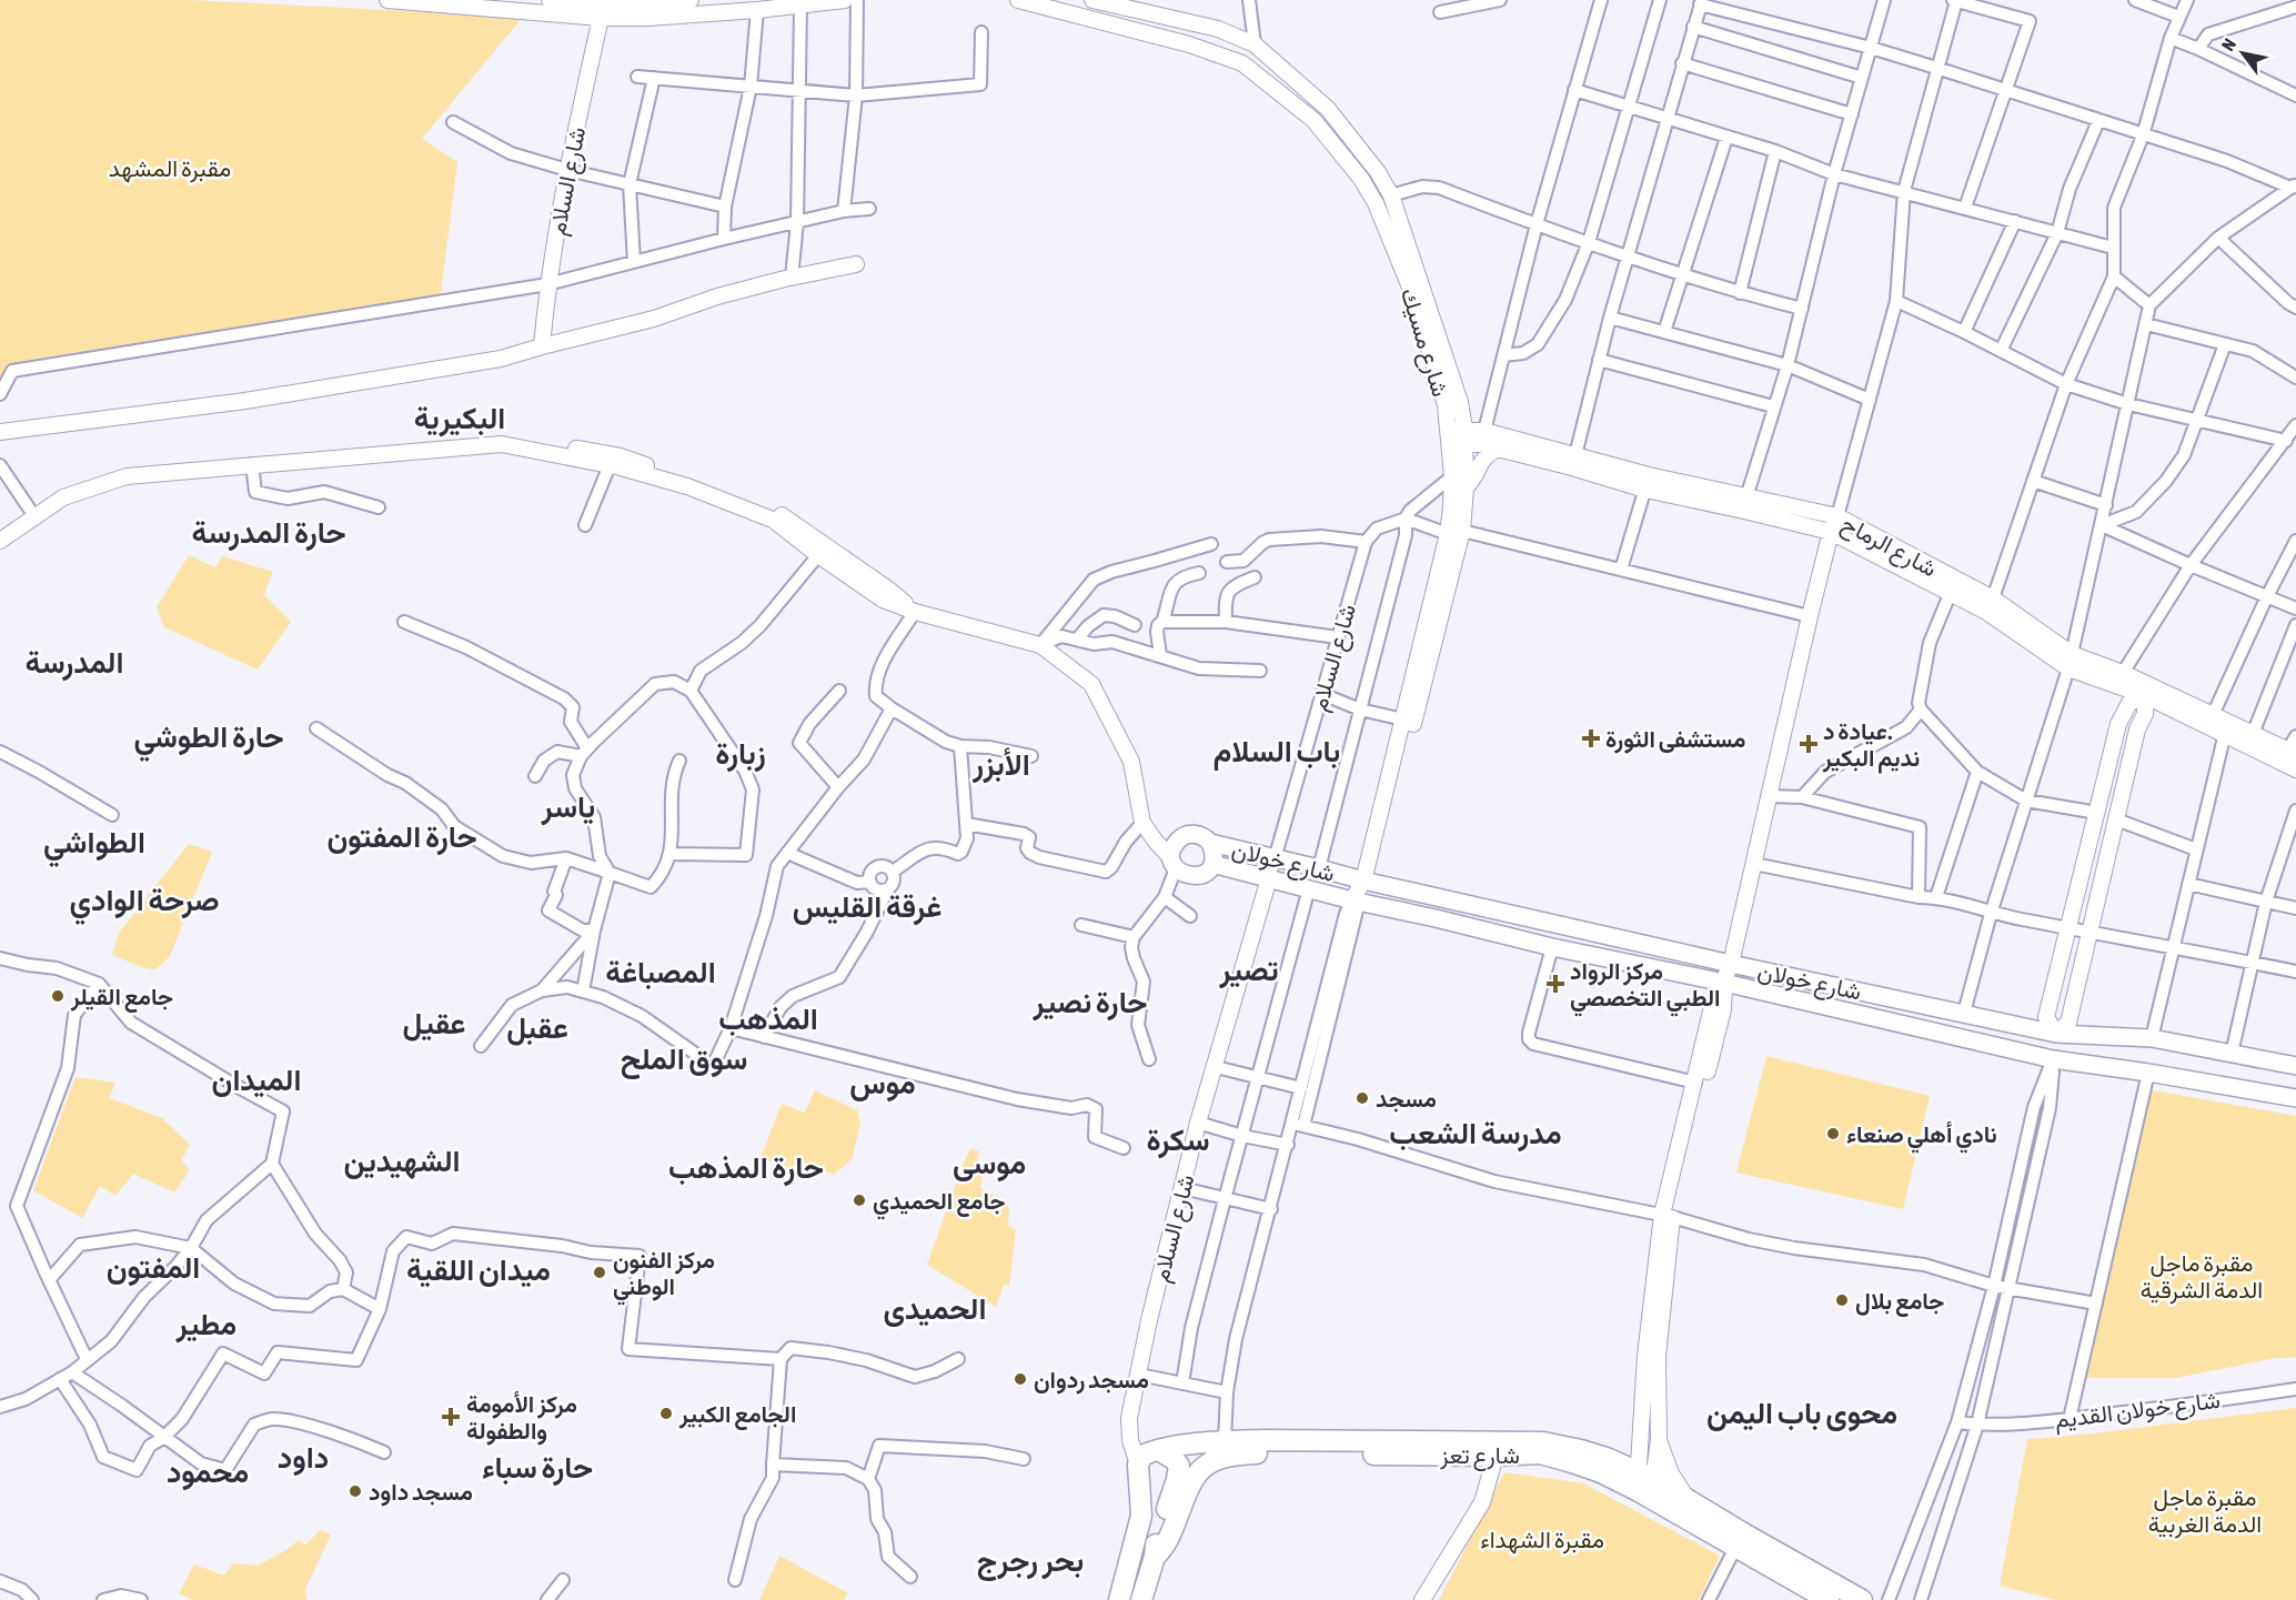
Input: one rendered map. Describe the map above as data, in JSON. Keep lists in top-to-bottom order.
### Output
{
  "streets": {
    "main road": ["شارع خولان", "شارع تعز"],
    "street": [
      "شارع السلام",
      "شارع مسيك",
      "شارع الرماح",
      "شارع خولان القديم"
    ]
  },
  "crossings": [
    ["شارع السلام", "شارع خولان"],
    ["شارع مسيك", "شارع الرماح"],
    ["شارع مسيك", "شارع خولان"]
  ],
  "districts": [
    "البكيرية",
    "حارة المدرسة",
    "المدرسة",
    "حارة الطوشي",
    "باب السلام",
    "زبارة",
    "الأبزر",
    "ياسر",
    "حارة المفتون",
    "الطواشي",
    "صرحة الوادي",
    "غرقة القليس",
    "تصير",
    "المصباغة",
    "حارة نصير",
    "المذهب",
    "عقيل",
    "عقبل",
    "سوق الملح",
    "الميدان",
    "موس",
    "مدرسة الشعب",
    "سكرة",
    "الشهيدين",
    "موسى",
    "حارة المذهب",
    "المفتون",
    "ميدان اللقية",
    "الحميدى",
    "مطير",
    "محوى باب اليمن",
    "داود",
    "حارة سباء",
    "محمود",
    "بحر رجرج"
  ],
  "parks": [
    "مقبرة المشهد",
    "مقبرة ماجل الدمة الشرقية",
    "مقبرة ماجل الدمة الغربية",
    "مقبرة الشهداء"
  ],
  "places": {
    "health": [
      "مستشفى الثورة",
      "عيادة د. نديم البكير",
      "مركز الرواد الطبي التخصصي",
      "مركز الأمومة والطفولة"
    ],
    "other": [
      "جامع القيلر",
      "مسجد",
      "نادي أهلي صنعاء",
      "جامع الحميدي",
      "مركز الفنون الوطني",
      "جامع بلال",
      "مسجد ردوان",
      "الجامع الكبير",
      "مسجد داود"
    ]
  },
  "north": "top left"
}
